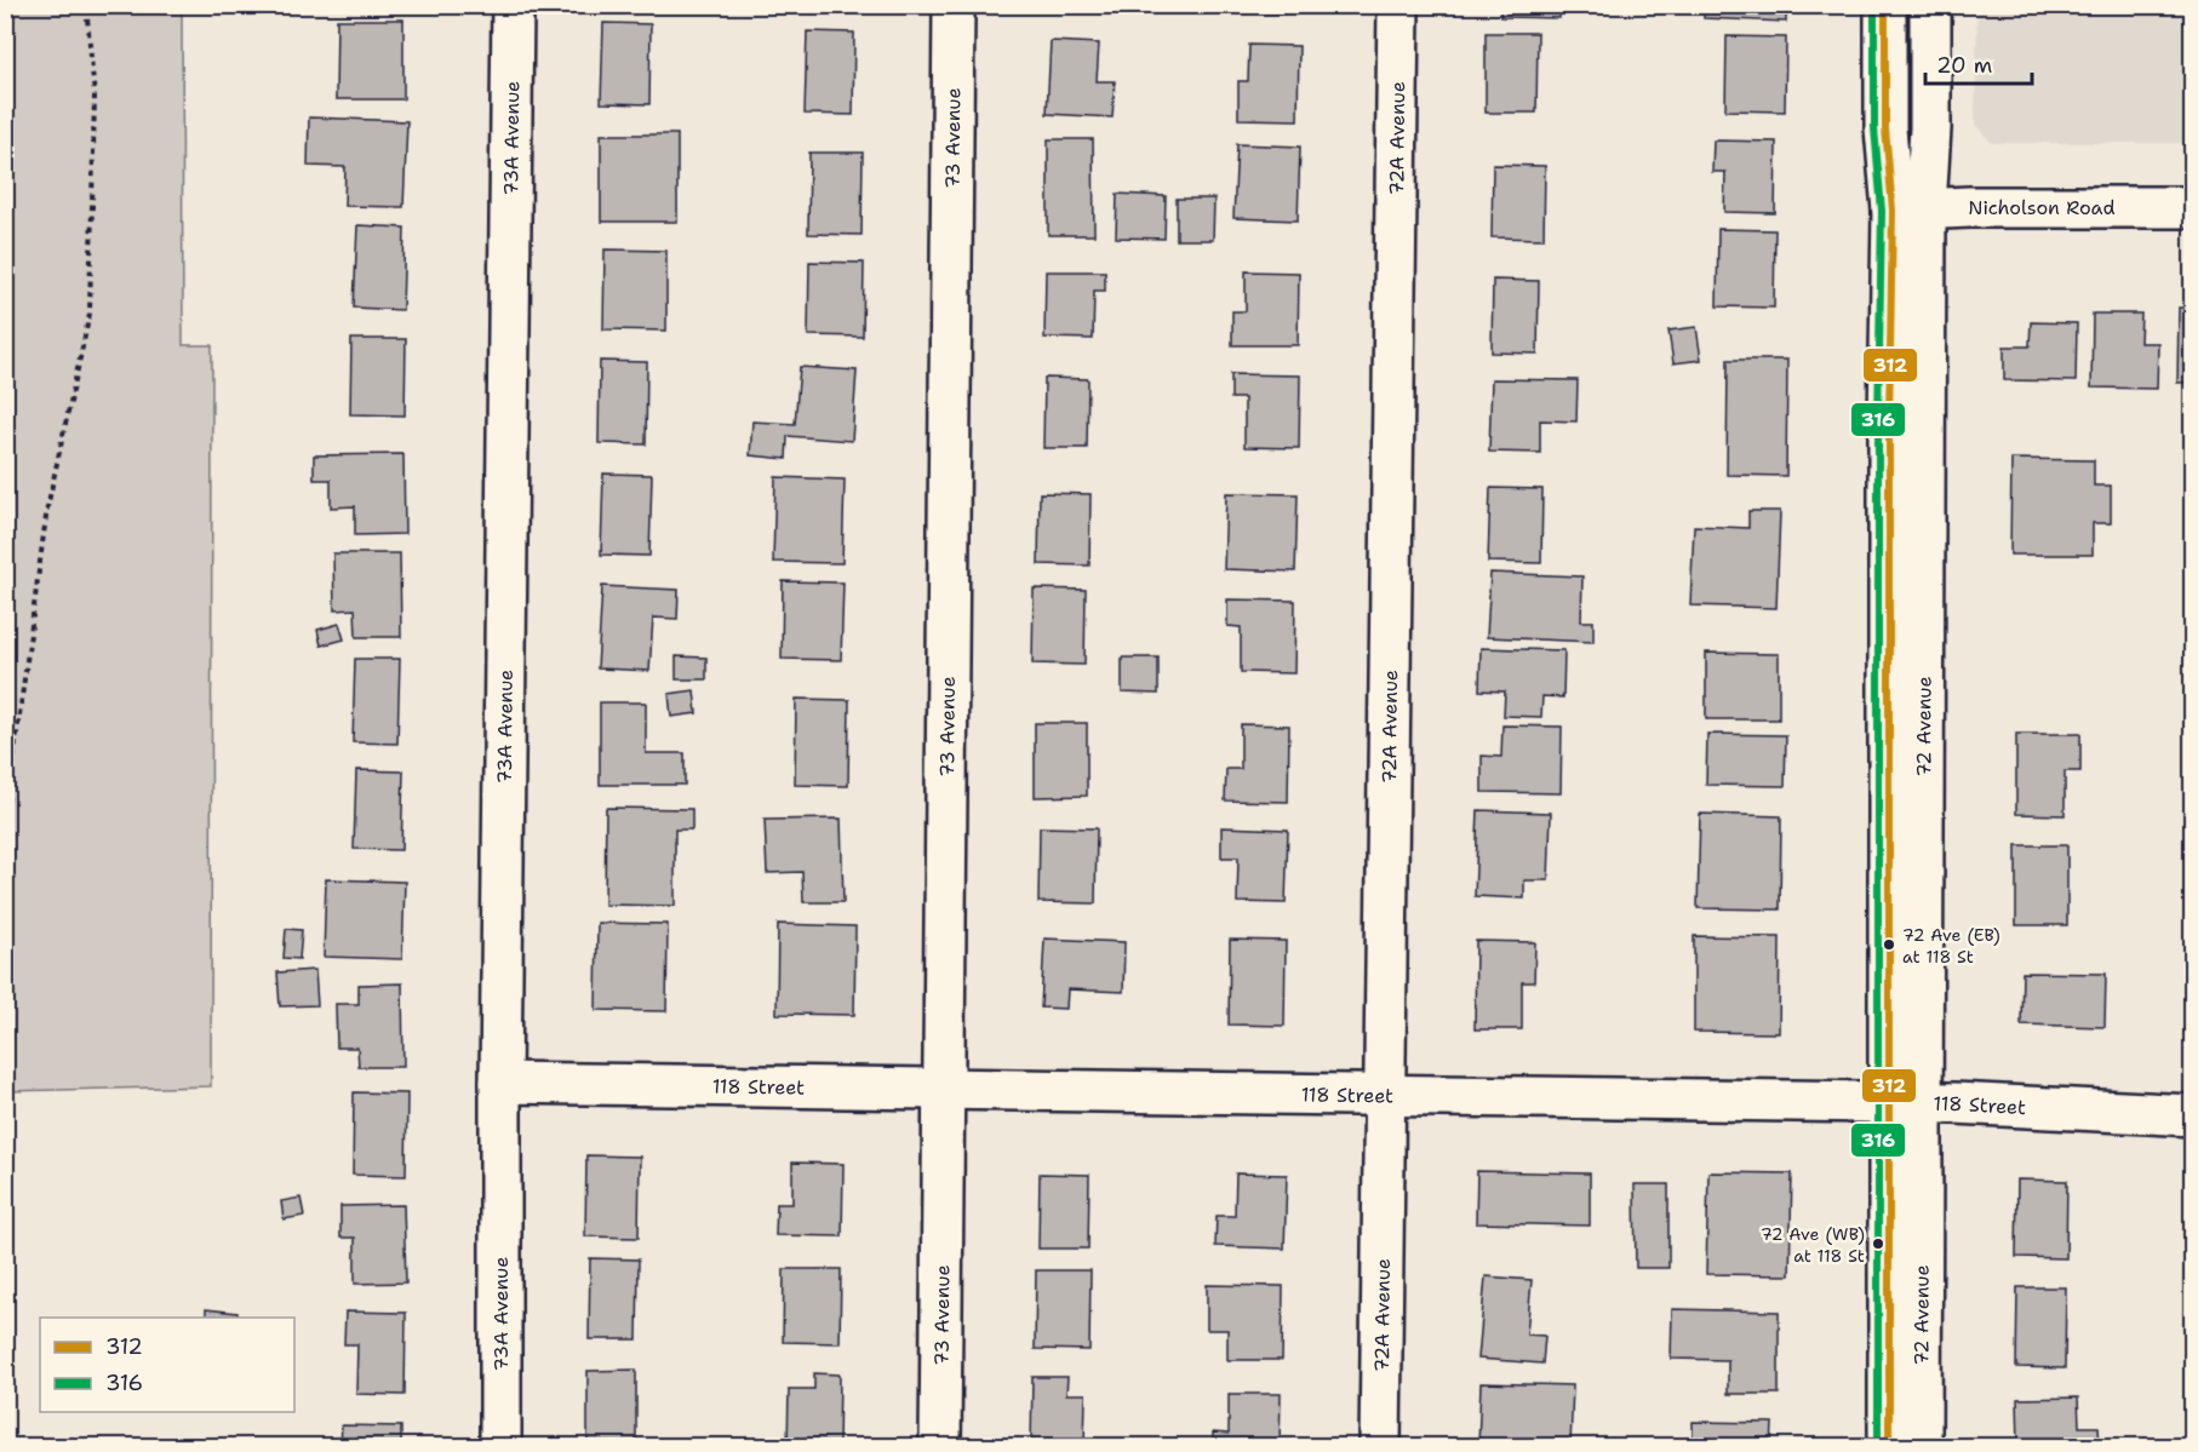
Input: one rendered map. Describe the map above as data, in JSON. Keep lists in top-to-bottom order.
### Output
{
  "streets": {
    "street": [
      "73A Avenue",
      "73 Avenue",
      "72A Avenue",
      "Nicholson Road",
      "72 Avenue",
      "118 Street"
    ]
  },
  "crossings": [
    ["73A Avenue", "118 Street"],
    ["73 Avenue", "118 Street"],
    ["72A Avenue", "118 Street"],
    ["Nicholson Road", "72 Avenue"],
    ["72 Avenue", "118 Street"]
  ],
  "places": ["72 Ave (EB) at 118 St", "72 Ave (WB) at 118 St"],
  "lines": ["transit line 312", "transit line 316"],
  "legend": ["312", "316"],
  "scale_bar": "20 m"
}
